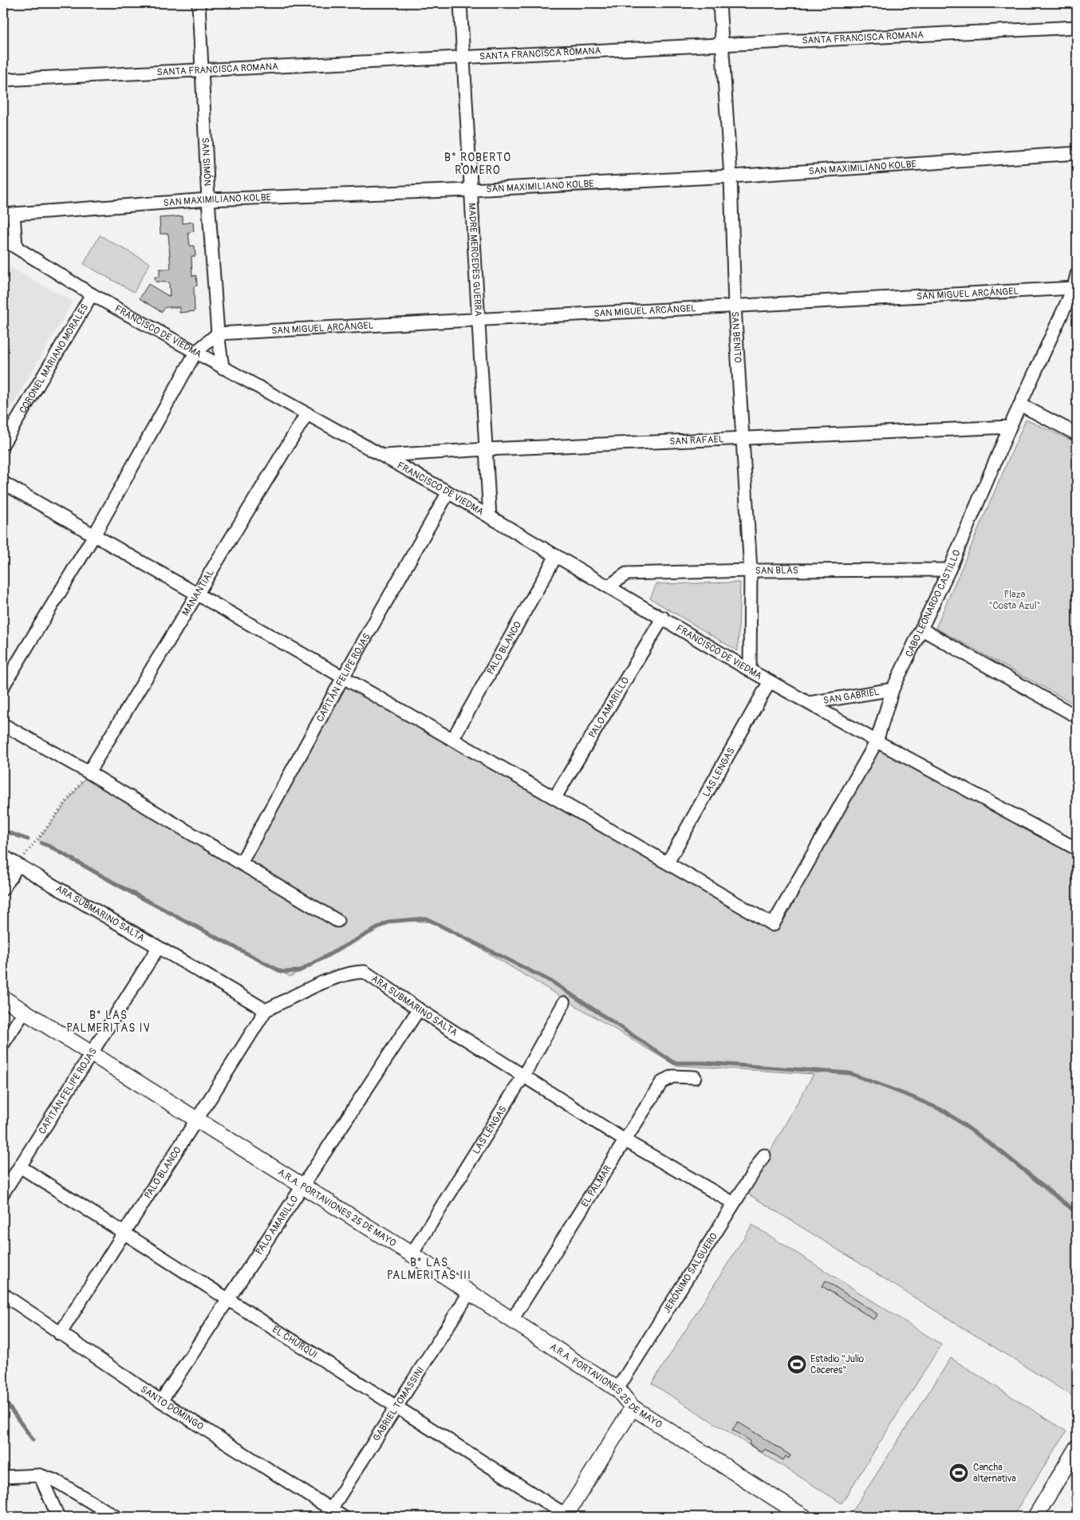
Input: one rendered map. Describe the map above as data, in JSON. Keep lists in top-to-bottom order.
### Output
{
  "streets": {
    "street": [
      "SANTA FRANCISCA ROMANA",
      "SAN SIMÓN",
      "SAN MAXIMILIANO KOLBE",
      "MADRE MERCEDES GUERRA",
      "SAN MIGUEL ARCÁNGEL",
      "FRANCISCO DE VIEDMA",
      "SAN BENITO",
      "CORONEL MARIANO MORALES",
      "SAN RAFAEL",
      "SAN BLAS",
      "MANANTIAL",
      "CABO LEONARDO CASTILLO",
      "PALO BLANCO",
      "CAPITÁN FELIPE ROJAS",
      "SAN GABRIEL",
      "PALO AMARILLO",
      "LAS LENGAS",
      "ARA SUBMARINO SALTA",
      "EL PALMAR",
      "A.R.A. PORTAVIONES 25 DE MAYO",
      "JERÓNIMO SALGUERO",
      "EL CHURQUI",
      "GABRIEL TOMASSINI",
      "SANTO DOMINGO"
    ]
  },
  "crossings": [
    ["SANTA FRANCISCA ROMANA", "SAN SIMÓN"],
    ["SANTA FRANCISCA ROMANA", "MADRE MERCEDES GUERRA"],
    ["SANTA FRANCISCA ROMANA", "SAN BENITO"],
    ["SAN SIMÓN", "SAN MAXIMILIANO KOLBE"],
    ["SAN SIMÓN", "SAN MIGUEL ARCÁNGEL"],
    ["SAN SIMÓN", "FRANCISCO DE VIEDMA"],
    ["SAN MAXIMILIANO KOLBE", "MADRE MERCEDES GUERRA"],
    ["SAN MAXIMILIANO KOLBE", "SAN BENITO"],
    ["MADRE MERCEDES GUERRA", "SAN MIGUEL ARCÁNGEL"],
    ["MADRE MERCEDES GUERRA", "FRANCISCO DE VIEDMA"],
    ["MADRE MERCEDES GUERRA", "SAN RAFAEL"],
    ["SAN MIGUEL ARCÁNGEL", "SAN BENITO"],
    ["SAN MIGUEL ARCÁNGEL", "CABO LEONARDO CASTILLO"],
    ["FRANCISCO DE VIEDMA", "SAN BENITO"],
    ["FRANCISCO DE VIEDMA", "CORONEL MARIANO MORALES"],
    ["FRANCISCO DE VIEDMA", "SAN RAFAEL"],
    ["FRANCISCO DE VIEDMA", "SAN BLAS"],
    ["FRANCISCO DE VIEDMA", "MANANTIAL"],
    ["FRANCISCO DE VIEDMA", "CABO LEONARDO CASTILLO"],
    ["FRANCISCO DE VIEDMA", "PALO BLANCO"],
    ["FRANCISCO DE VIEDMA", "CAPITÁN FELIPE ROJAS"],
    ["FRANCISCO DE VIEDMA", "SAN GABRIEL"],
    ["FRANCISCO DE VIEDMA", "PALO AMARILLO"],
    ["FRANCISCO DE VIEDMA", "LAS LENGAS"],
    ["SAN BENITO", "SAN RAFAEL"],
    ["SAN BENITO", "SAN BLAS"],
    ["SAN RAFAEL", "CABO LEONARDO CASTILLO"],
    ["SAN BLAS", "CABO LEONARDO CASTILLO"],
    ["CABO LEONARDO CASTILLO", "SAN GABRIEL"],
    ["CABO LEONARDO CASTILLO", "LAS LENGAS"],
    ["PALO BLANCO", "ARA SUBMARINO SALTA"],
    ["PALO BLANCO", "A.R.A. PORTAVIONES 25 DE MAYO"],
    ["PALO BLANCO", "EL CHURQUI"],
    ["PALO BLANCO", "SANTO DOMINGO"],
    ["CAPITÁN FELIPE ROJAS", "ARA SUBMARINO SALTA"],
    ["CAPITÁN FELIPE ROJAS", "A.R.A. PORTAVIONES 25 DE MAYO"],
    ["CAPITÁN FELIPE ROJAS", "EL CHURQUI"],
    ["PALO AMARILLO", "ARA SUBMARINO SALTA"],
    ["PALO AMARILLO", "A.R.A. PORTAVIONES 25 DE MAYO"],
    ["PALO AMARILLO", "EL CHURQUI"],
    ["PALO AMARILLO", "SANTO DOMINGO"],
    ["LAS LENGAS", "ARA SUBMARINO SALTA"],
    ["LAS LENGAS", "A.R.A. PORTAVIONES 25 DE MAYO"],
    ["ARA SUBMARINO SALTA", "EL PALMAR"],
    ["ARA SUBMARINO SALTA", "JERÓNIMO SALGUERO"],
    ["EL PALMAR", "A.R.A. PORTAVIONES 25 DE MAYO"],
    ["A.R.A. PORTAVIONES 25 DE MAYO", "JERÓNIMO SALGUERO"],
    ["A.R.A. PORTAVIONES 25 DE MAYO", "GABRIEL TOMASSINI"],
    ["EL CHURQUI", "GABRIEL TOMASSINI"],
    ["GABRIEL TOMASSINI", "SANTO DOMINGO"]
  ],
  "districts": ["B° ROBERTO ROMERO", "B° LAS PALMERITAS IV", "B° LAS PALMERITAS III"],
  "parks": ["Plaza \"Costa Azul\""],
  "places": {
    "sports": ["Estadio \"Julio Caceres\"", "Cancha alternativa"]
  }
}
